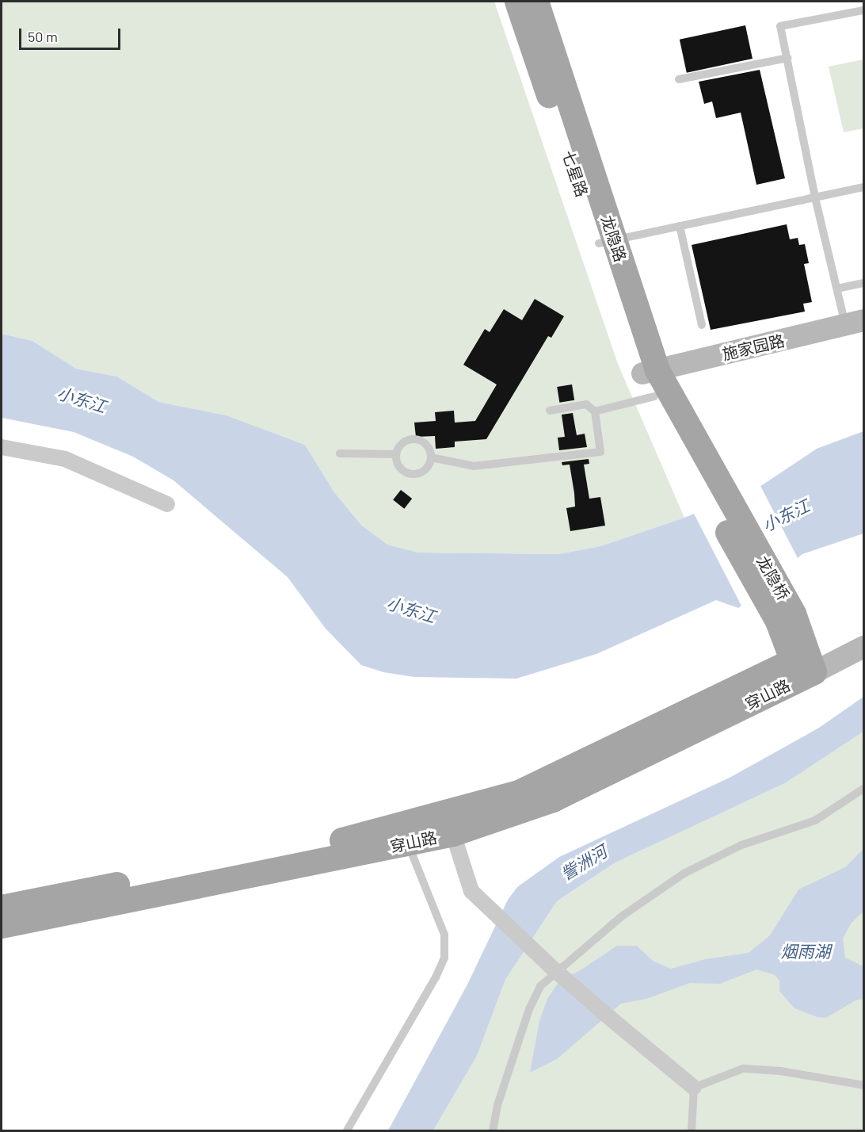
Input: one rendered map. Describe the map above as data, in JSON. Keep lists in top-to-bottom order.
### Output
{
  "streets": {
    "main road": [
      "七星路",
      "龙隐路",
      "龙隐桥",
      "穿山路"
    ],
    "street": ["施家园路"]
  },
  "crossings": [
    ["七星路", "龙隐路"],
    ["龙隐路", "施家园路"],
    ["龙隐路", "龙隐桥"],
    ["龙隐桥", "穿山路"]
  ],
  "water": ["小东江", "訾洲河", "烟雨湖"],
  "scale_bar": "50 m"
}
